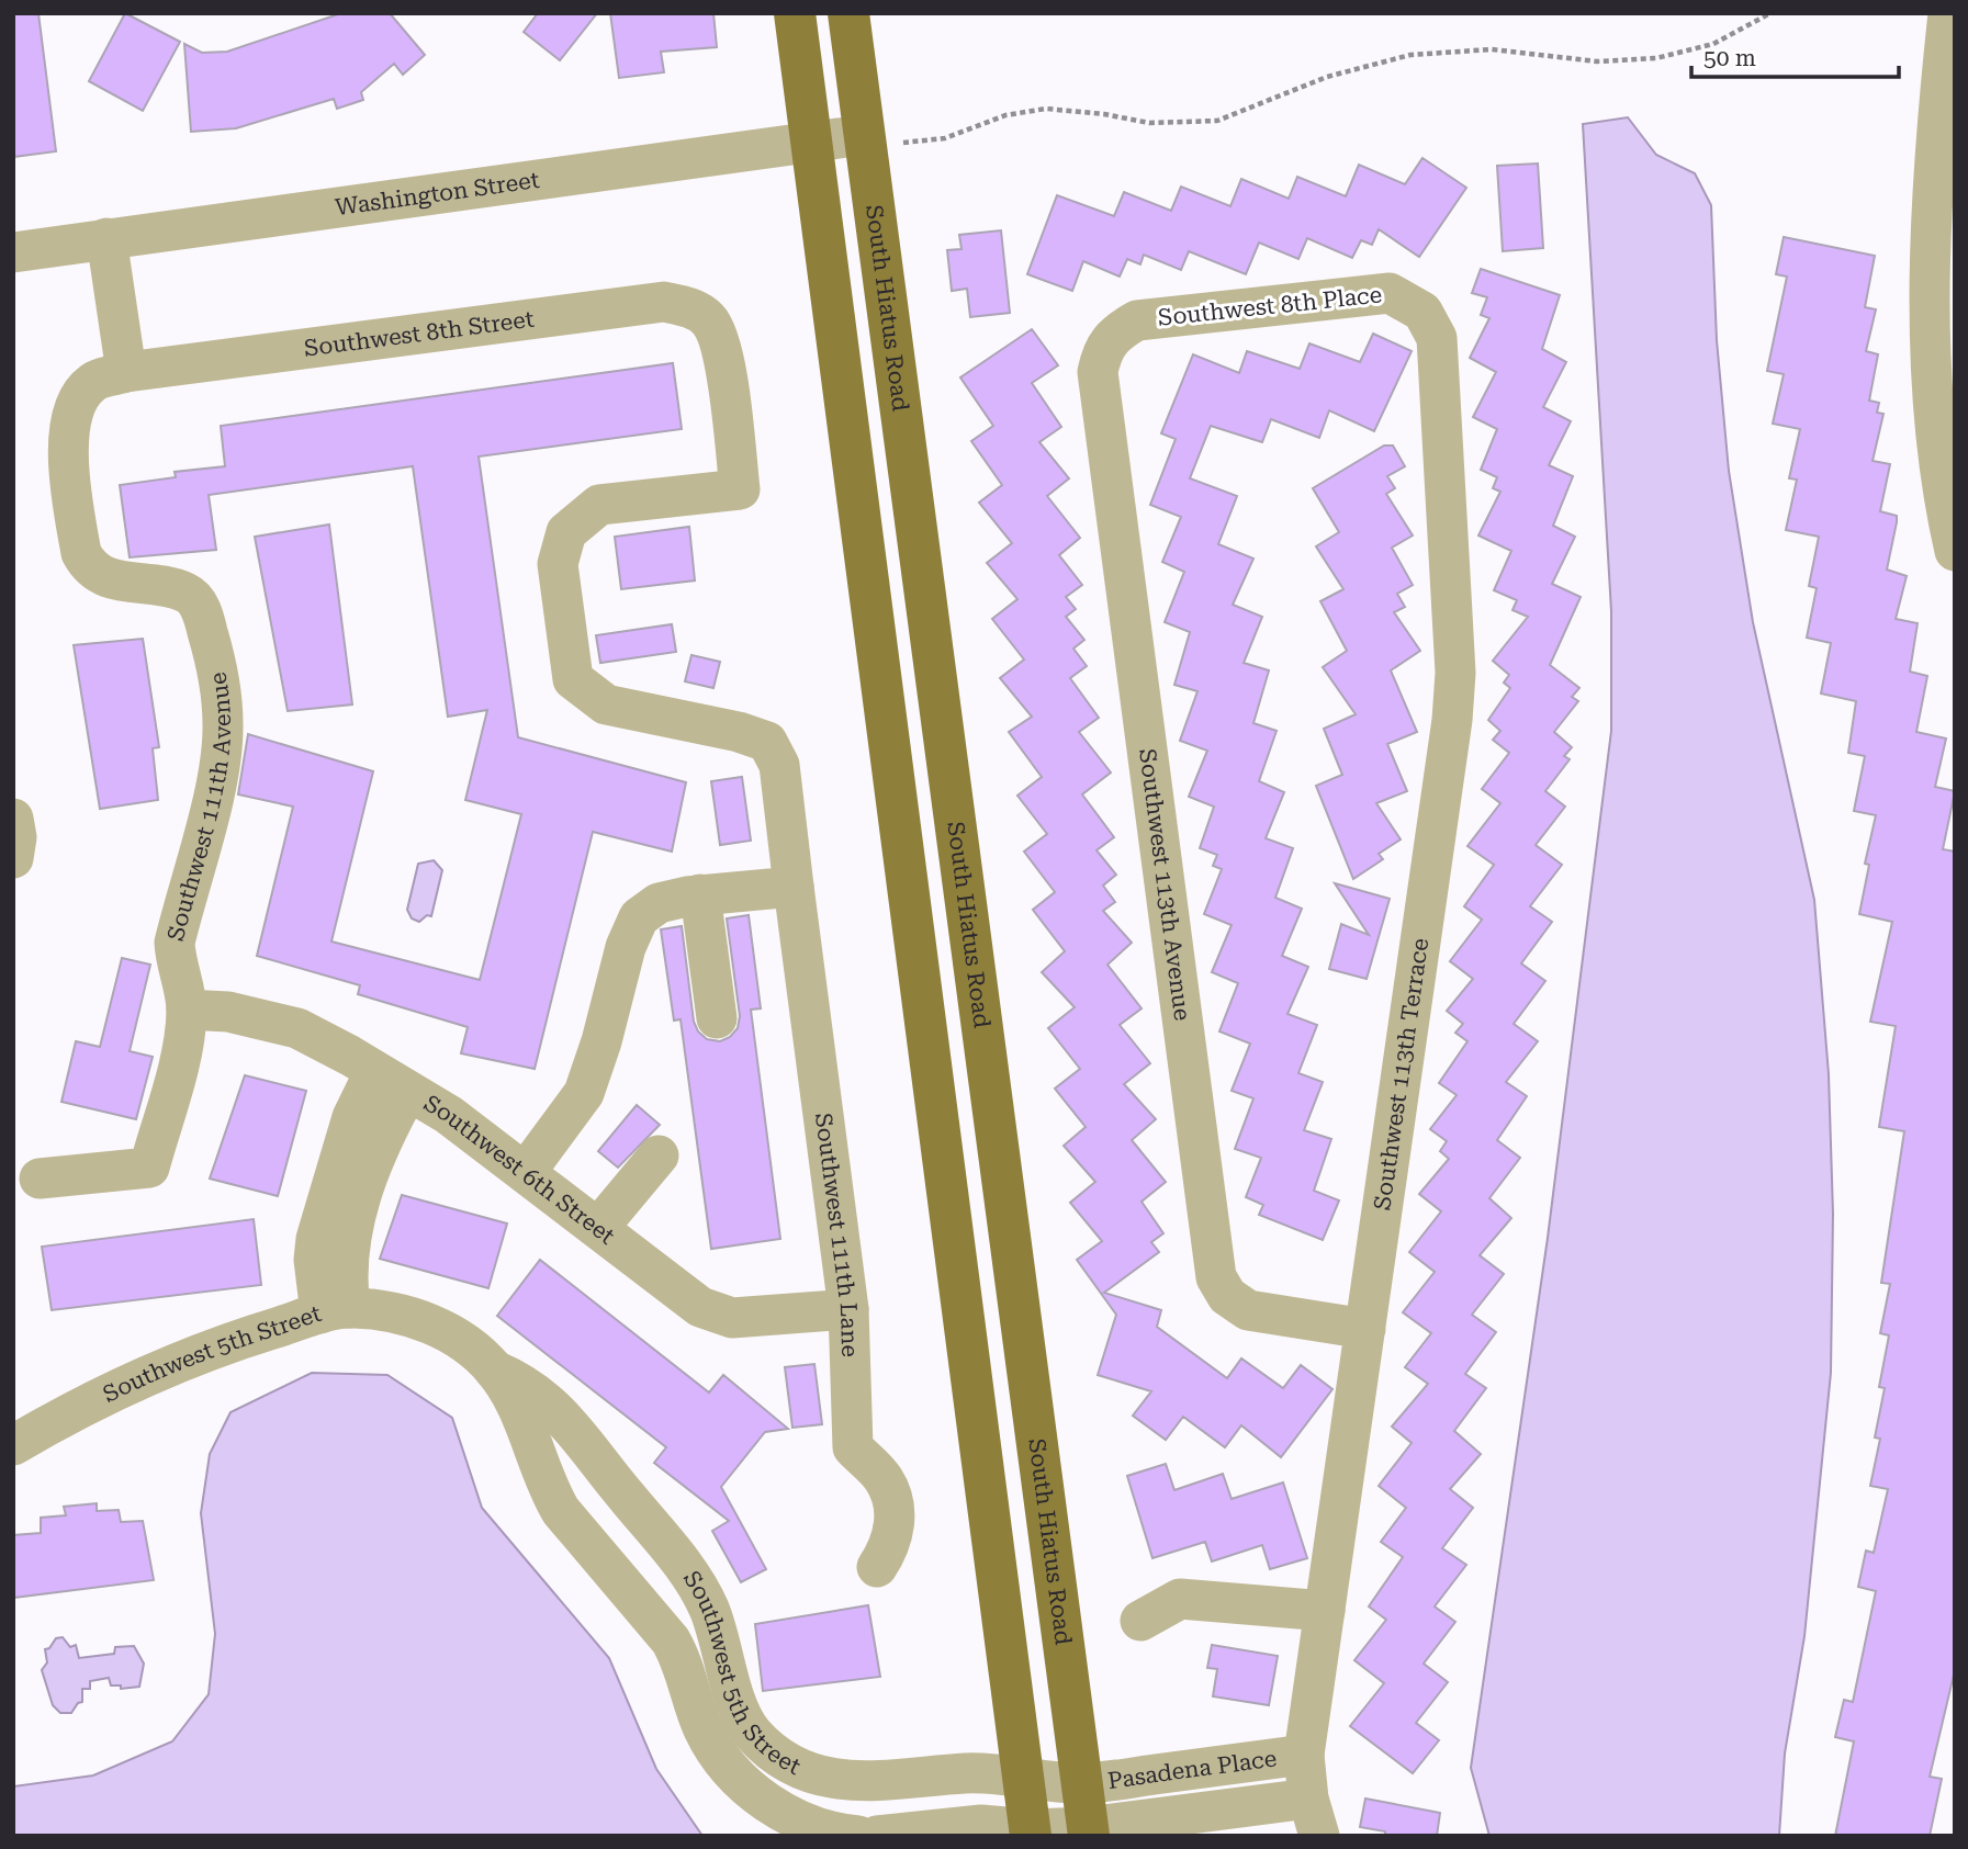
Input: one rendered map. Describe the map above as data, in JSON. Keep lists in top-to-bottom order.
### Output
{
  "streets": {
    "main road": ["South Hiatus Road"],
    "street": [
      "Washington Street",
      "Southwest 8th Place",
      "Southwest 8th Street",
      "Southwest 111th Avenue",
      "Southwest 113th Avenue",
      "Southwest 113th Terrace",
      "Southwest 6th Street",
      "Southwest 111th Lane",
      "Southwest 5th Street",
      "Pasadena Place"
    ]
  },
  "crossings": [
    ["Washington Street", "South Hiatus Road"],
    ["Southwest 8th Place", "Southwest 113th Avenue"],
    ["Southwest 8th Place", "Southwest 113th Terrace"],
    ["South Hiatus Road", "Southwest 5th Street"],
    ["South Hiatus Road", "Pasadena Place"],
    ["Southwest 8th Street", "Southwest 111th Avenue"],
    ["Southwest 8th Street", "Southwest 111th Lane"],
    ["Southwest 111th Avenue", "Southwest 6th Street"],
    ["Southwest 113th Avenue", "Southwest 113th Terrace"],
    ["Southwest 113th Terrace", "Pasadena Place"],
    ["Southwest 6th Street", "Southwest 111th Lane"],
    ["Southwest 5th Street", "Pasadena Place"]
  ],
  "scale_bar": "50 m"
}
